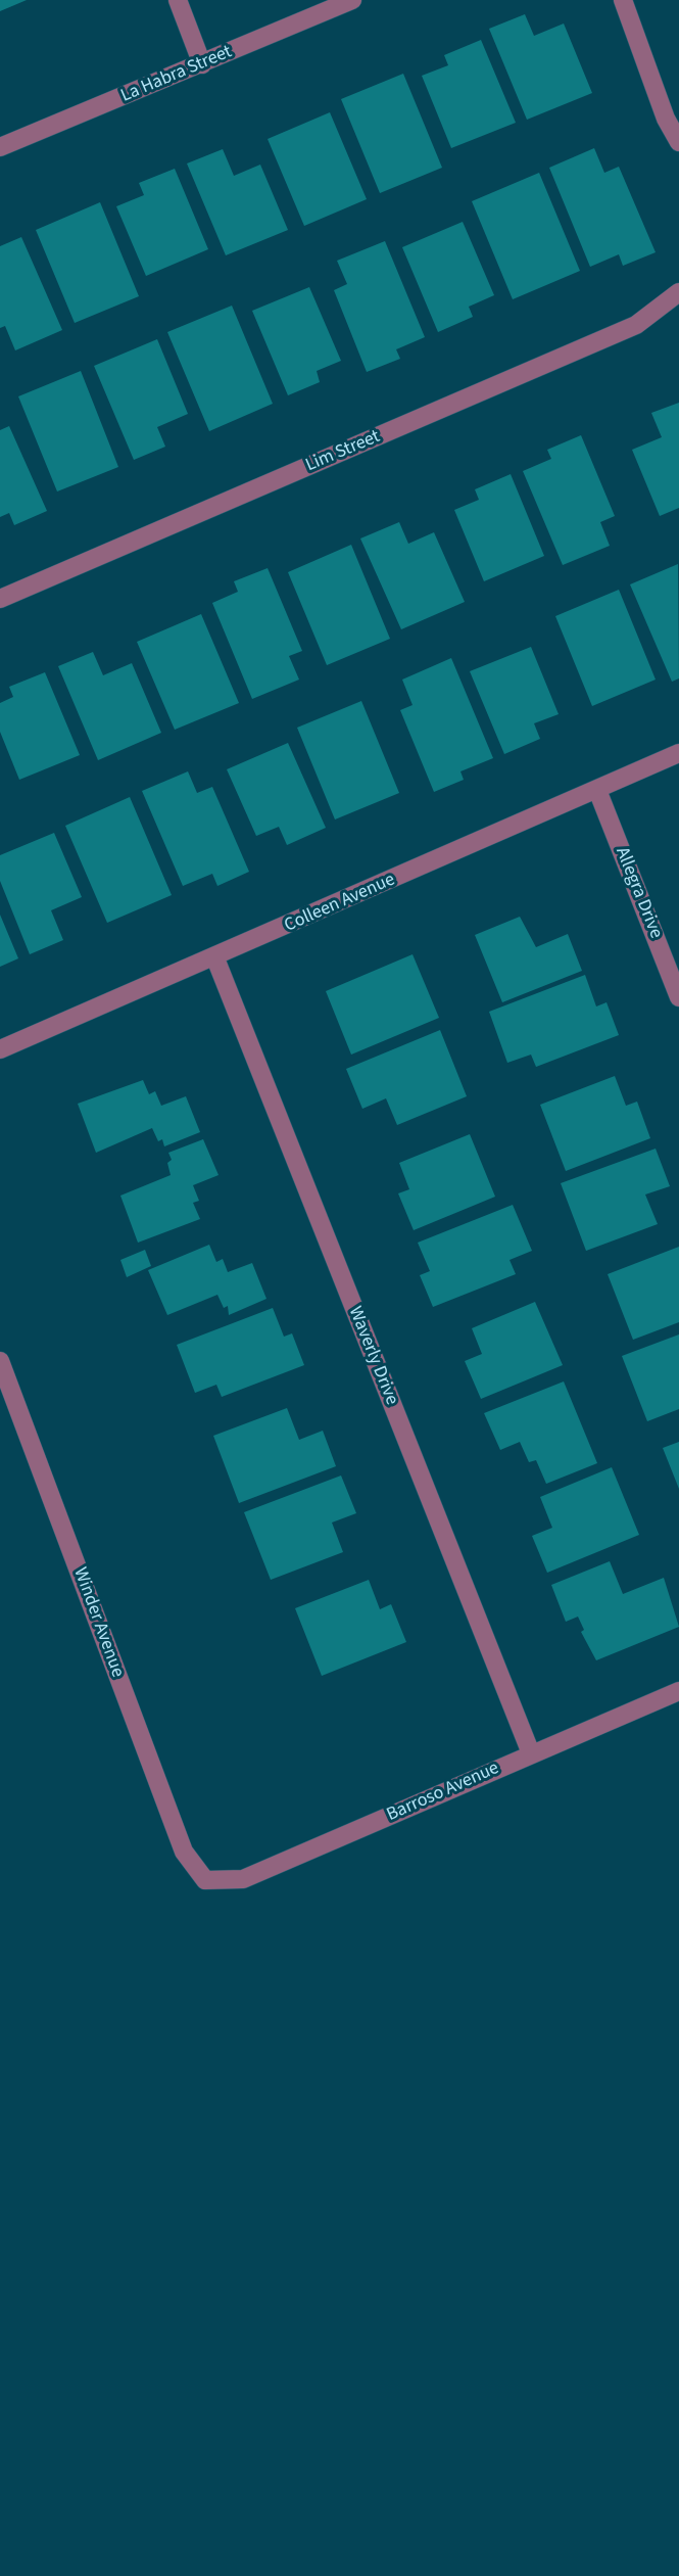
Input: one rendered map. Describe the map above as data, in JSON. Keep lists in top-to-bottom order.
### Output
{
  "streets": {
    "street": [
      "La Habra Street",
      "Lim Street",
      "Allegra Drive",
      "Colleen Avenue",
      "Waverly Drive",
      "Winder Avenue",
      "Barroso Avenue"
    ]
  },
  "crossings": [
    ["Allegra Drive", "Colleen Avenue"],
    ["Colleen Avenue", "Waverly Drive"],
    ["Waverly Drive", "Barroso Avenue"],
    ["Winder Avenue", "Barroso Avenue"]
  ]
}
